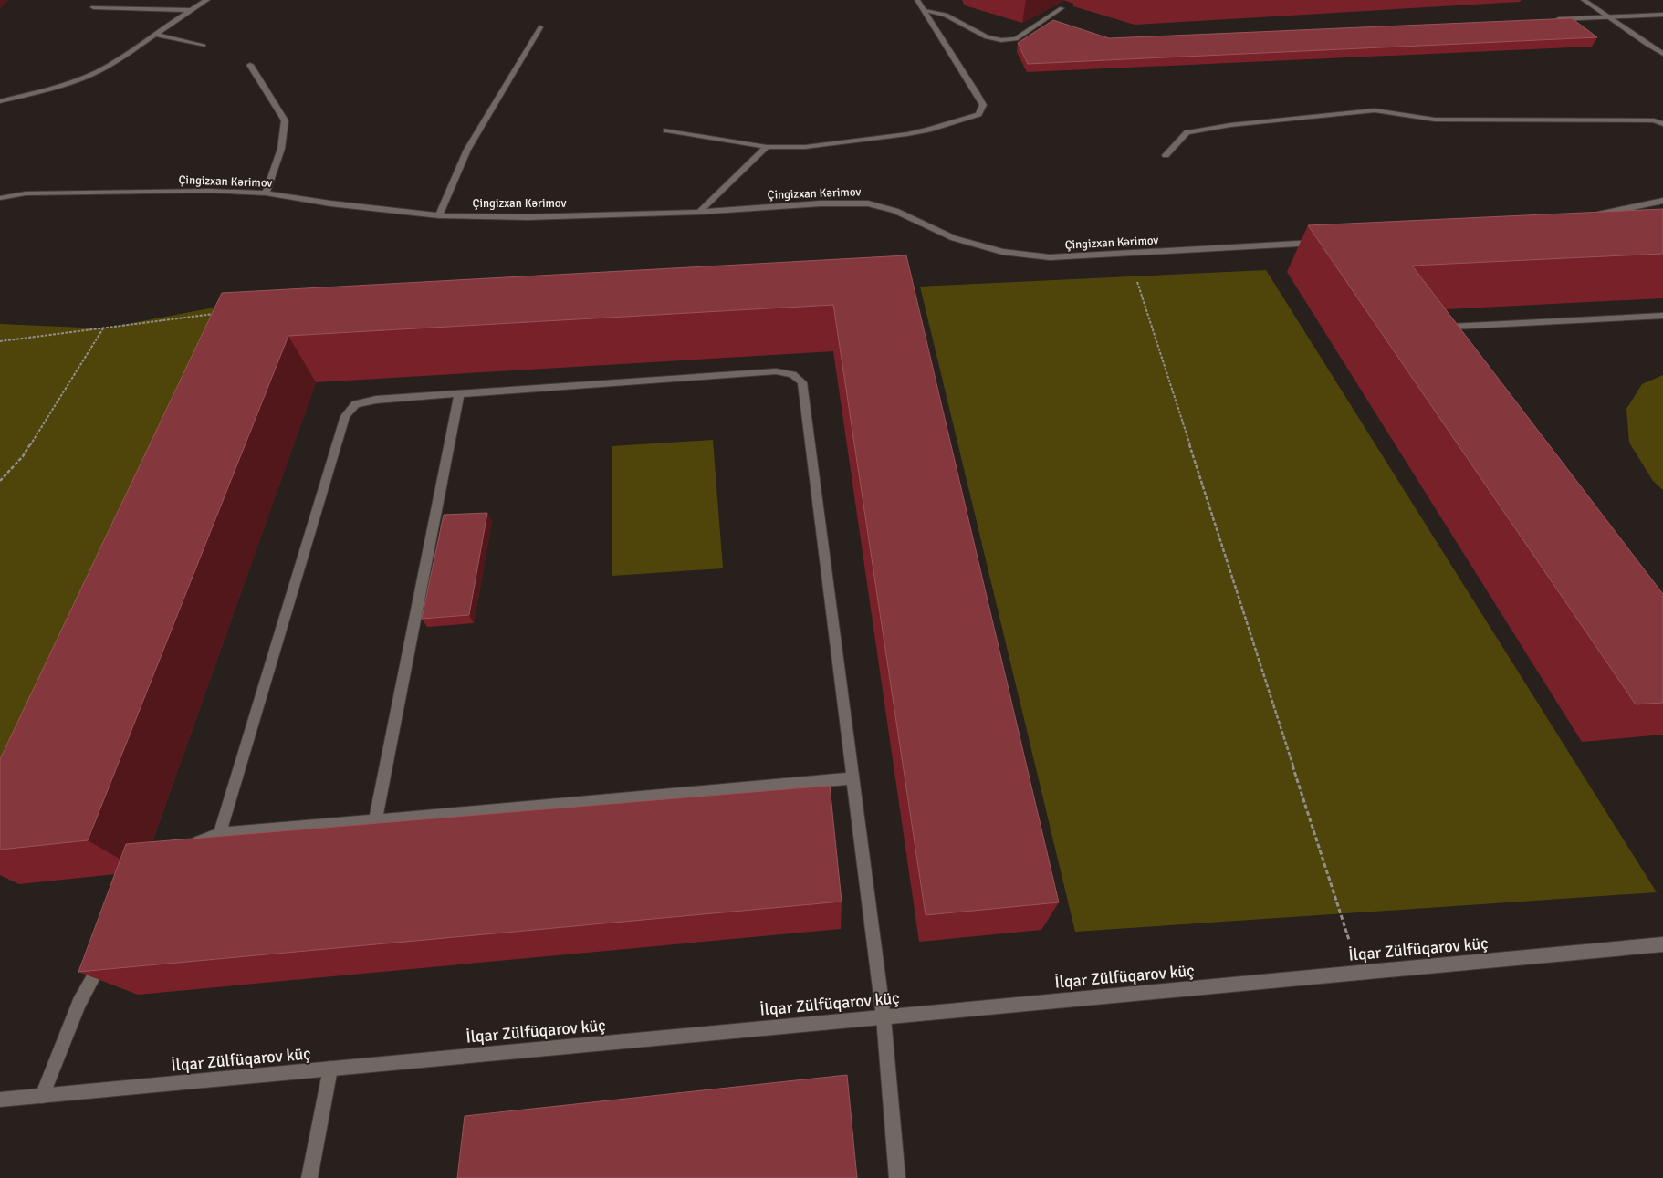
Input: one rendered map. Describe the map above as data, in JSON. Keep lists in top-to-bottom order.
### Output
{
  "streets": {
    "street": ["Çingizxan Kərimov", "İlqar Zülfüqarov küç"]
  }
}
